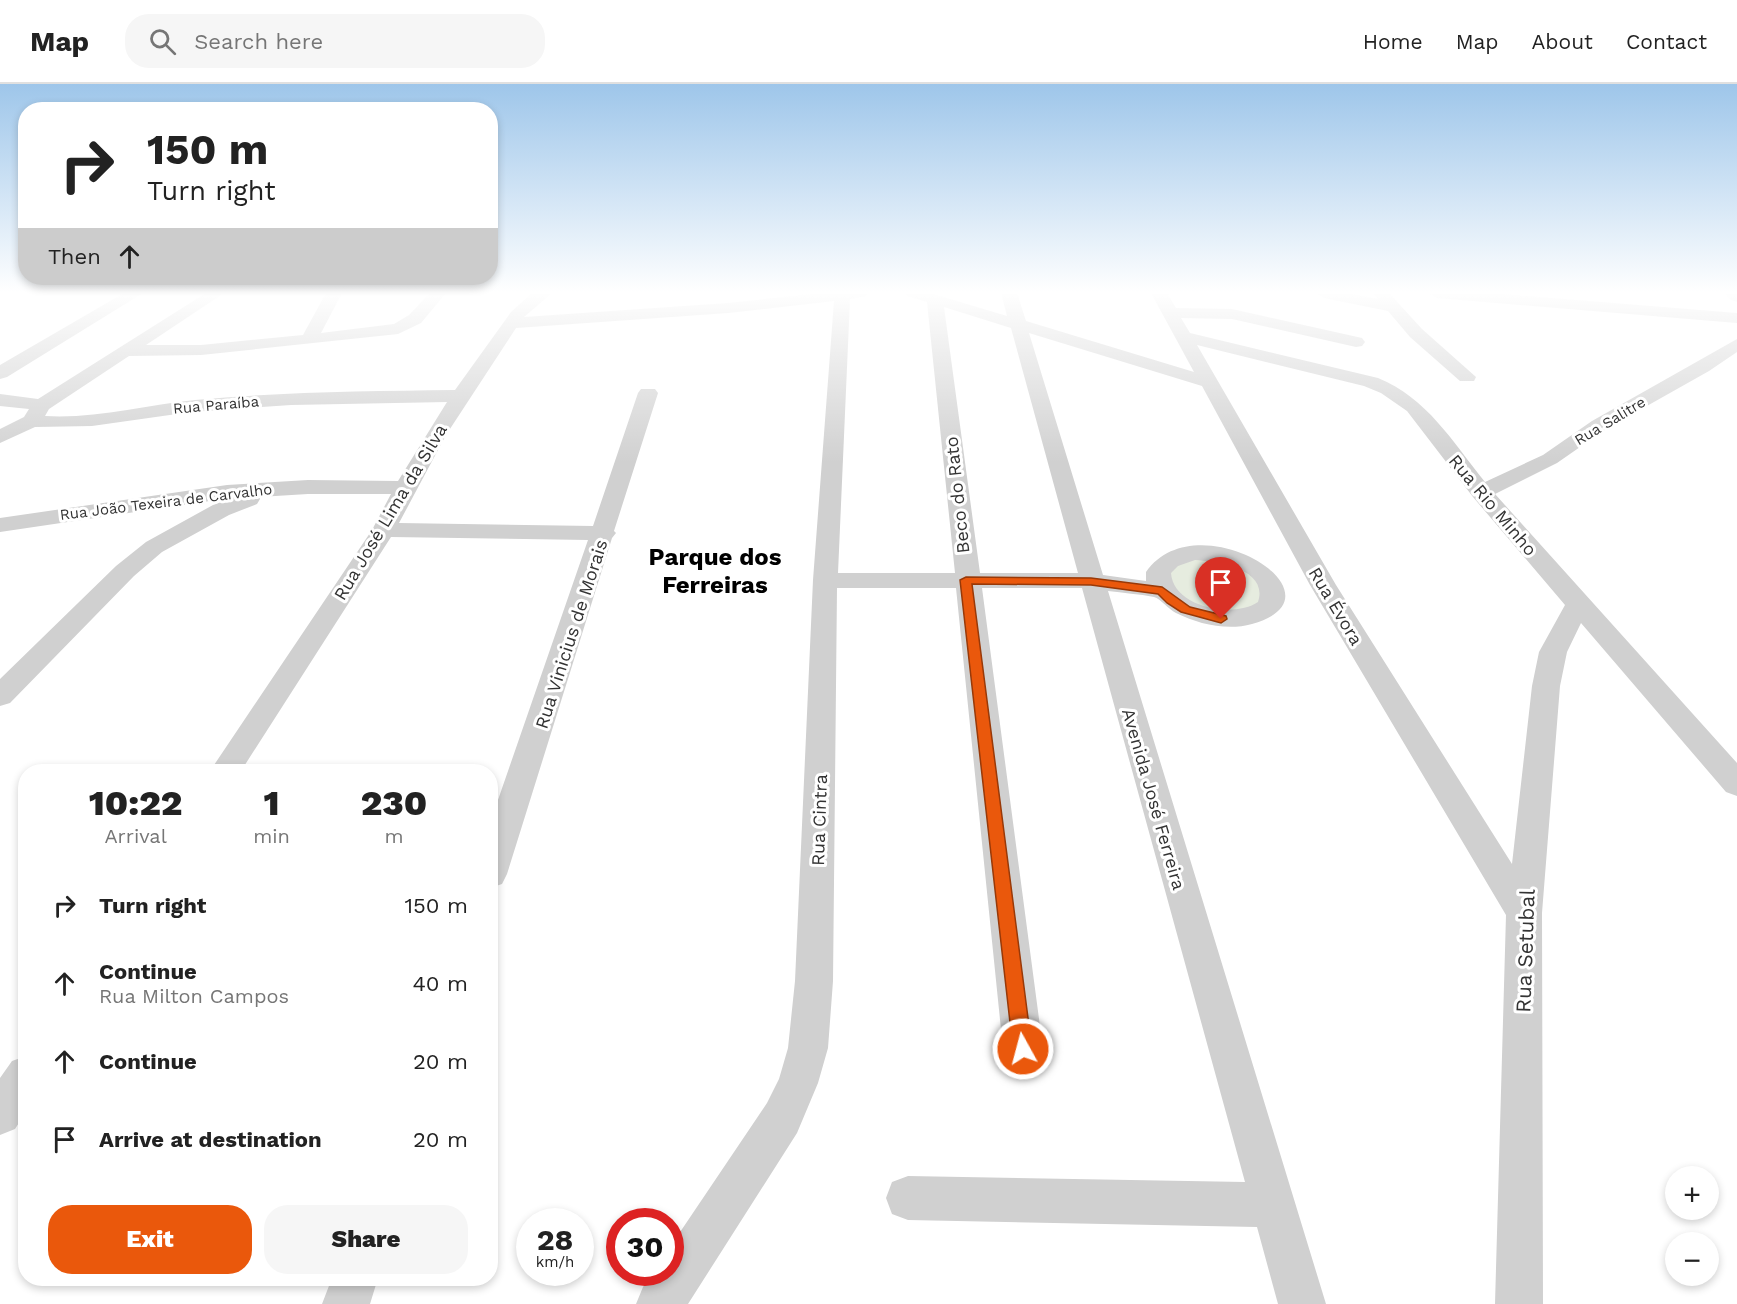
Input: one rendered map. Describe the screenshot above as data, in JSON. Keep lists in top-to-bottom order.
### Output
{
  "streets": {
    "street": [
      "Rua Paraíba",
      "Rua Salitre",
      "Beco do Rato",
      "Rua João Texeira de Carvalho",
      "Rua Rio Minho",
      "Rua José Lima da Silva",
      "Rua Évora",
      "Rua Vinicius de Morais",
      "Avenida José Ferreira",
      "Rua Cintra",
      "Rua Setubal"
    ]
  },
  "crossings": [
    ["Rua Paraíba", "Rua José Lima da Silva"],
    ["Rua Salitre", "Rua Rio Minho"],
    ["Rua João Texeira de Carvalho", "Rua José Lima da Silva"],
    ["Rua Rio Minho", "Rua Setubal"],
    ["Rua Évora", "Rua Setubal"]
  ],
  "districts": ["Parque dos Ferreiras"],
  "page": {
    "header": "Map",
    "search": "Search here",
    "nav": [
      "Home",
      "Map",
      "About",
      "Contact"
    ],
    "turn": ["150 m", "Turn right"],
    "then": "Then",
    "eta": [
      "10:22",
      "Arrival",
      "1",
      "min",
      "230",
      "m"
    ],
    "list": [
      {
        "name": "Turn right",
        "value": "150 m"
      },
      {
        "name": "Continue",
        "note": "Rua Milton Campos",
        "value": "40 m"
      },
      {
        "name": "Continue",
        "value": "20 m"
      },
      {
        "name": "Arrive at destination",
        "value": "20 m"
      }
    ],
    "map_buttons": ["+", "−"],
    "buttons": ["Exit", "Share"],
    "speed": "28 km/h",
    "limit": "30"
  }
}
